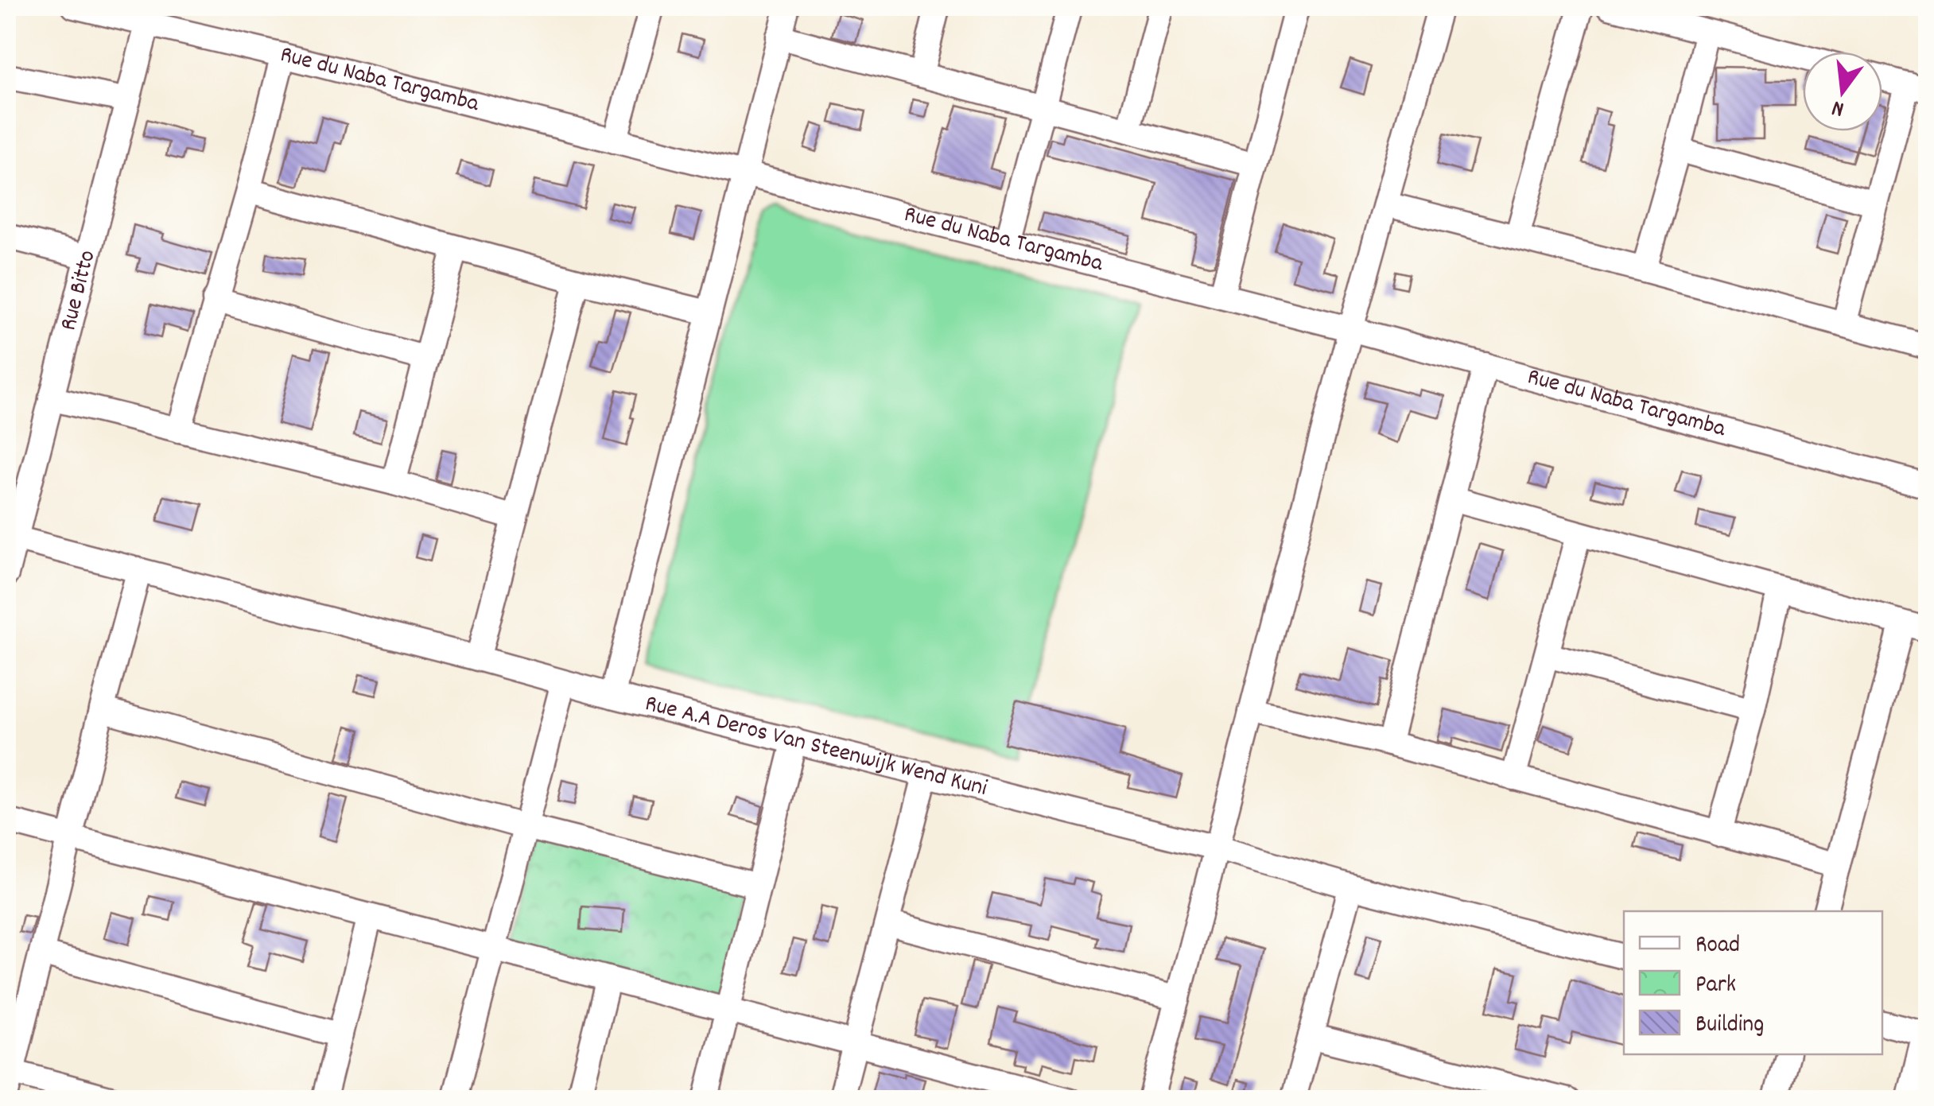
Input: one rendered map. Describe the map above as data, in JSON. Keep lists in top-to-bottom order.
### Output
{
  "streets": {
    "street": ["Rue du Naba Targamba", "Rue Bitto", "Rue A.A Deros Van Steenwijk Wend Kuni"]
  },
  "crossings": [
    ["Rue du Naba Targamba", "Rue Bitto"],
    ["Rue Bitto", "Rue A.A Deros Van Steenwijk Wend Kuni"]
  ],
  "legend": ["Road", "Park", "Building"],
  "north": "bottom"
}
